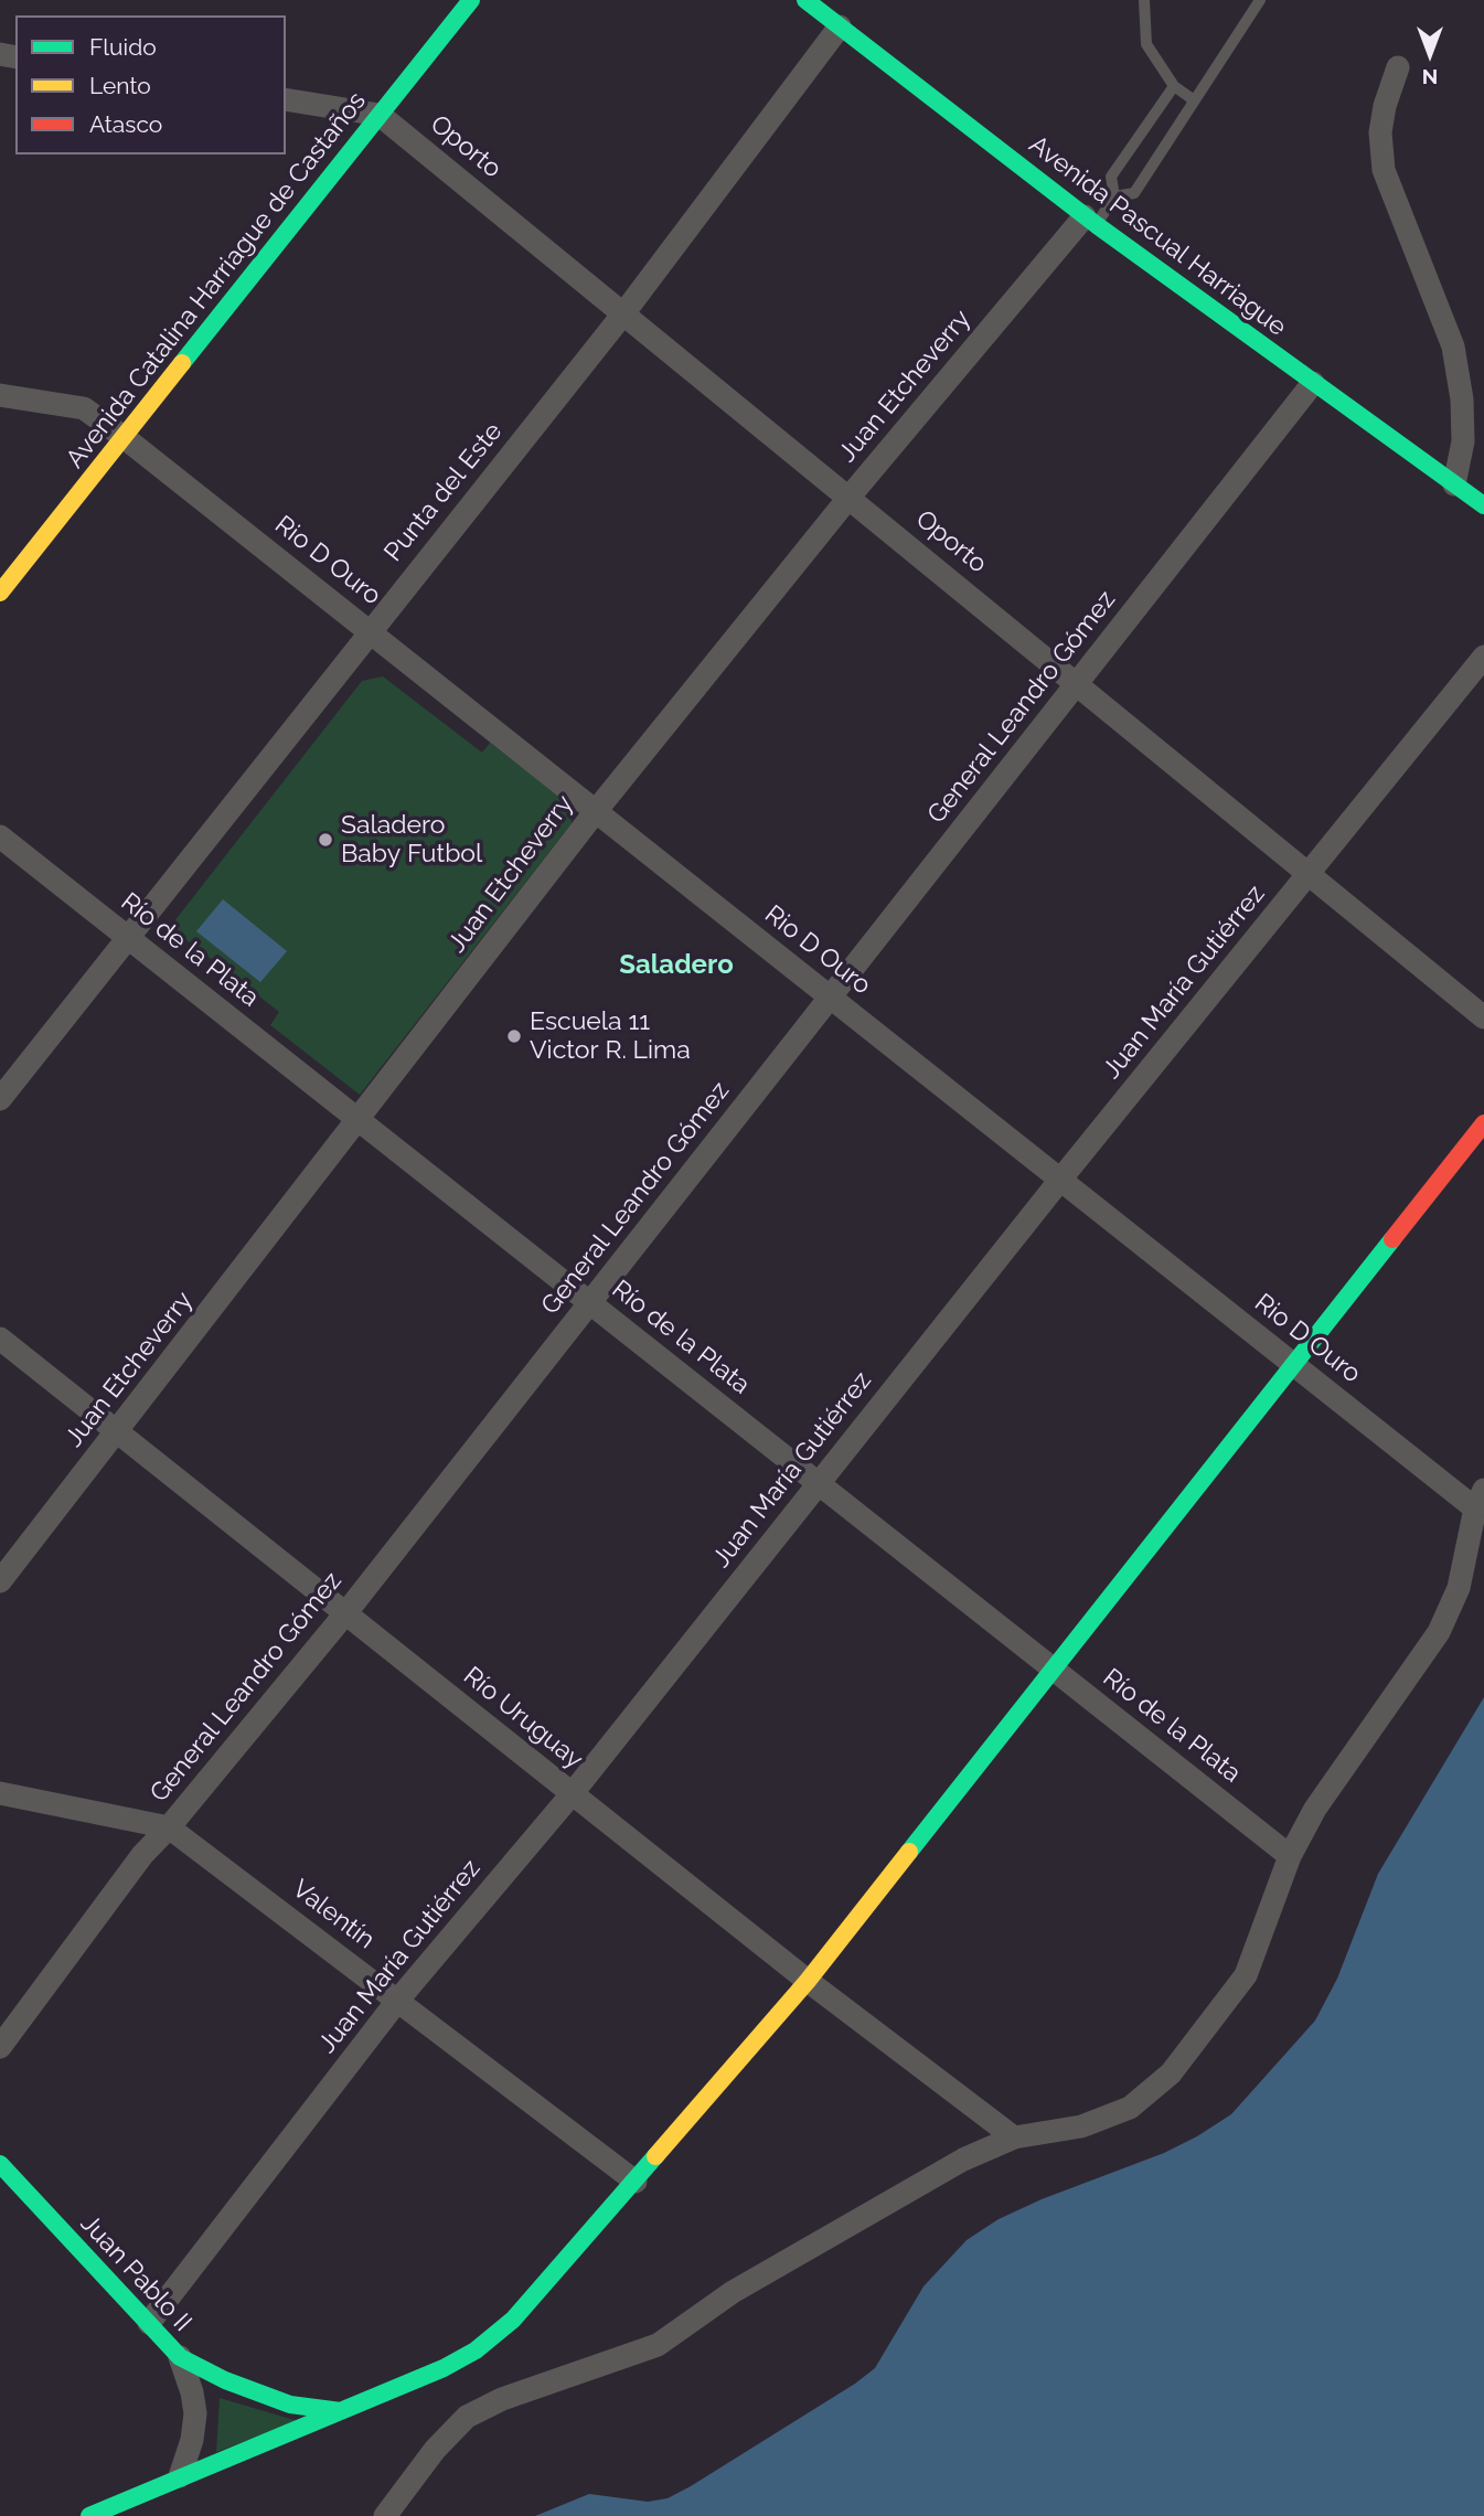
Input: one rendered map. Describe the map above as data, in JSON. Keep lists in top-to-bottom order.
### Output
{
  "streets": {
    "street": [
      "Oporto",
      "Avenida Pascual Harriague",
      "Avenida Catalina Harriague de Castaños",
      "Juan Etcheverry",
      "Punta del Este",
      "Rio D Ouro",
      "General Leandro Gómez",
      "Río de la Plata",
      "Juan María Gutiérrez",
      "Río Uruguay",
      "Valentín",
      "Juan Pablo II"
    ]
  },
  "crossings": [
    ["Oporto", "Avenida Catalina Harriague de Castaños"],
    ["Oporto", "Juan Etcheverry"],
    ["Oporto", "Punta del Este"],
    ["Oporto", "General Leandro Gómez"],
    ["Oporto", "Juan María Gutiérrez"],
    ["Avenida Pascual Harriague", "Juan Etcheverry"],
    ["Avenida Pascual Harriague", "Punta del Este"],
    ["Avenida Pascual Harriague", "General Leandro Gómez"],
    ["Avenida Catalina Harriague de Castaños", "Rio D Ouro"],
    ["Juan Etcheverry", "Rio D Ouro"],
    ["Juan Etcheverry", "Río de la Plata"],
    ["Juan Etcheverry", "Río Uruguay"],
    ["Punta del Este", "Rio D Ouro"],
    ["Punta del Este", "Río de la Plata"],
    ["Rio D Ouro", "General Leandro Gómez"],
    ["Rio D Ouro", "Juan María Gutiérrez"],
    ["General Leandro Gómez", "Río de la Plata"],
    ["General Leandro Gómez", "Río Uruguay"],
    ["General Leandro Gómez", "Valentín"],
    ["Río de la Plata", "Juan María Gutiérrez"],
    ["Juan María Gutiérrez", "Río Uruguay"],
    ["Juan María Gutiérrez", "Valentín"],
    ["Juan María Gutiérrez", "Juan Pablo II"]
  ],
  "districts": ["Saladero"],
  "places": ["Saladero Baby Futbol", "Escuela 11 Victor R. Lima"],
  "legend": ["Fluido", "Lento", "Atasco"],
  "north": "bottom"
}
